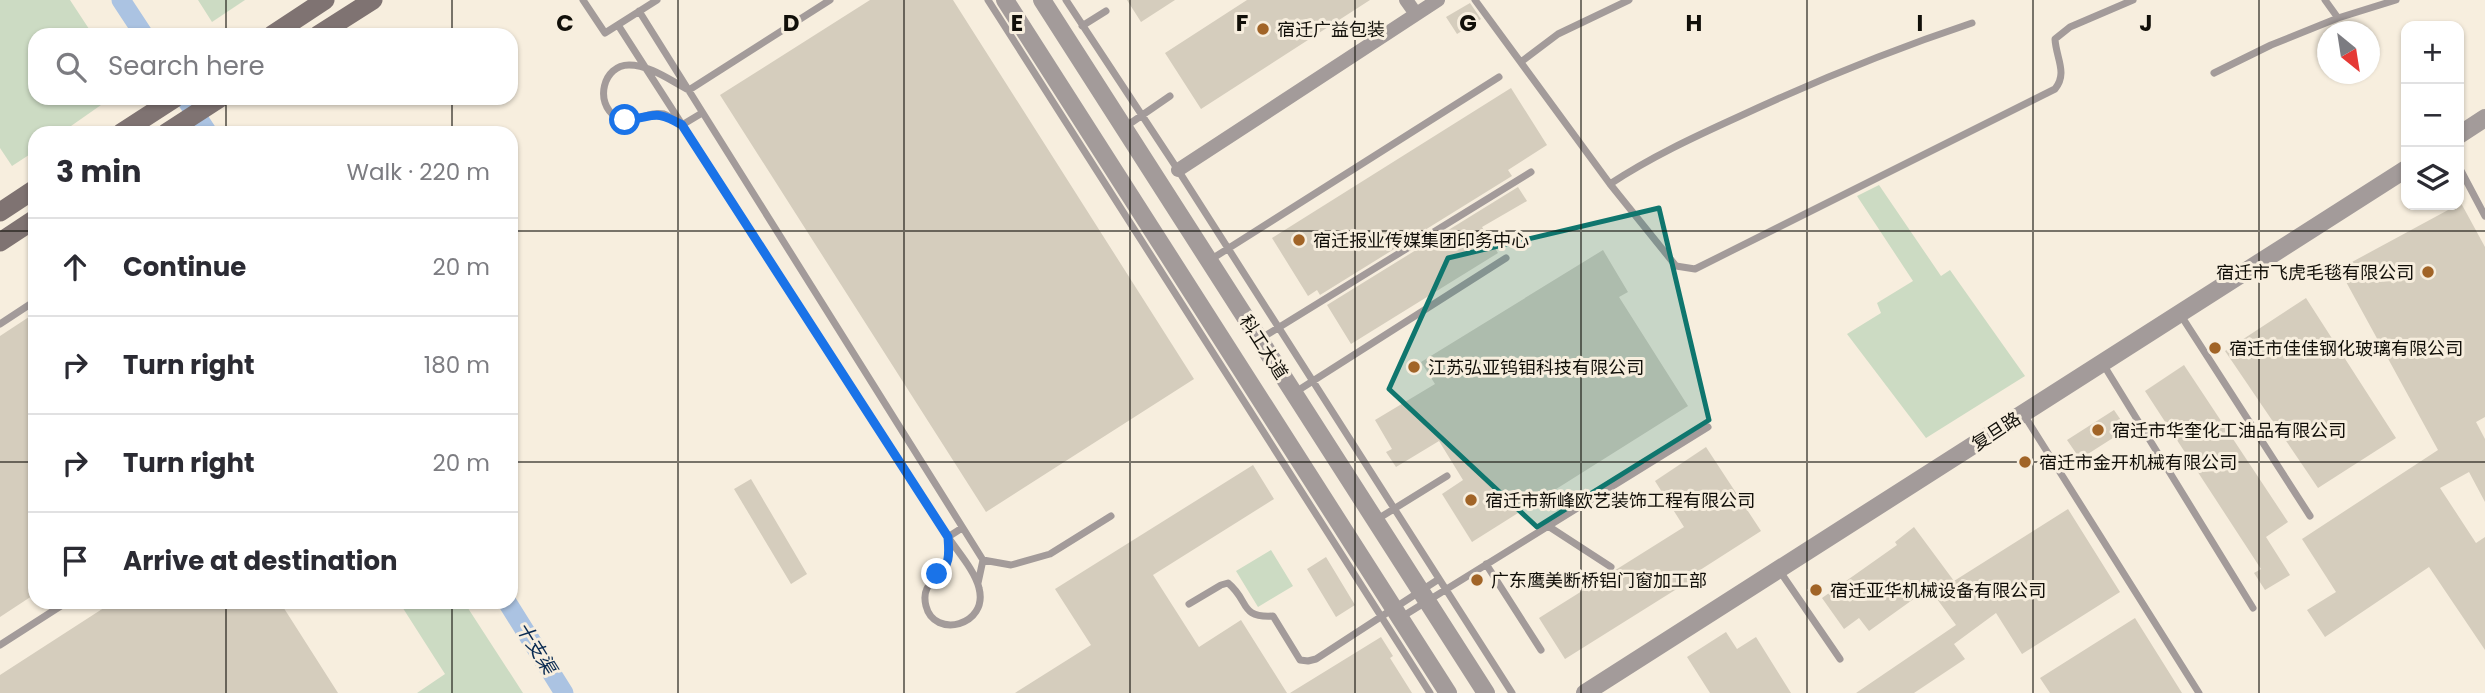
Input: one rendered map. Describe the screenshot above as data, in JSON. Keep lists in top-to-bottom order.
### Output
{
  "streets": {
    "street": ["科工大道", "复旦路"]
  },
  "water": ["十支渠"],
  "places": [
    "宿迁广益包装",
    "宿迁报业传媒集团印务中心",
    "宿迁市飞虎毛毯有限公司",
    "宿迁市佳佳钢化玻璃有限公司",
    "江苏弘亚钨钼科技有限公司",
    "宿迁市华奎化工油品有限公司",
    "宿迁市金开机械有限公司",
    "宿迁市新峰欧艺装饰工程有限公司",
    "广东鹰美断桥铝门窗加工部",
    "宿迁亚华机械设备有限公司"
  ],
  "north": "bottom right",
  "page": {
    "map_buttons": ["+", "−"],
    "search": "Search here",
    "heading": ["3 min", "Walk · 220 m"],
    "list": [
      ["Continue", "20 m"],
      ["Turn right", "180 m"],
      ["Turn right", "20 m"],
      "Arrive at destination"
    ]
  },
  "grid": {
    "columns": [
      "C",
      "D",
      "E",
      "F",
      "G",
      "H",
      "I",
      "J"
    ]
  }
}
